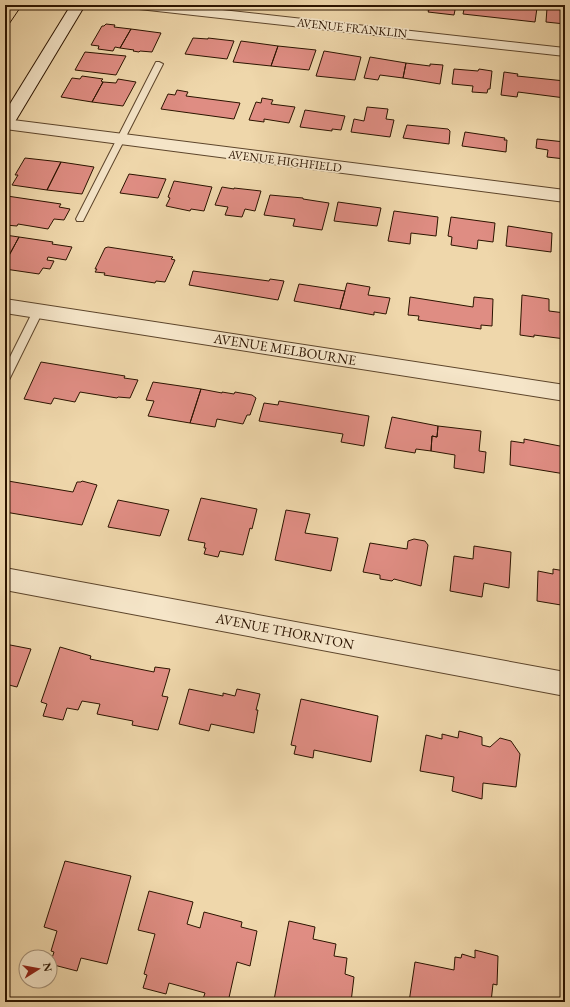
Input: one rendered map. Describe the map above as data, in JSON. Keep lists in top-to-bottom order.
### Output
{
  "streets": {
    "street": [
      "AVENUE FRANKLIN",
      "AVENUE HIGHFIELD",
      "AVENUE MELBOURNE",
      "AVENUE THORNTON"
    ]
  },
  "north": "right"
}
